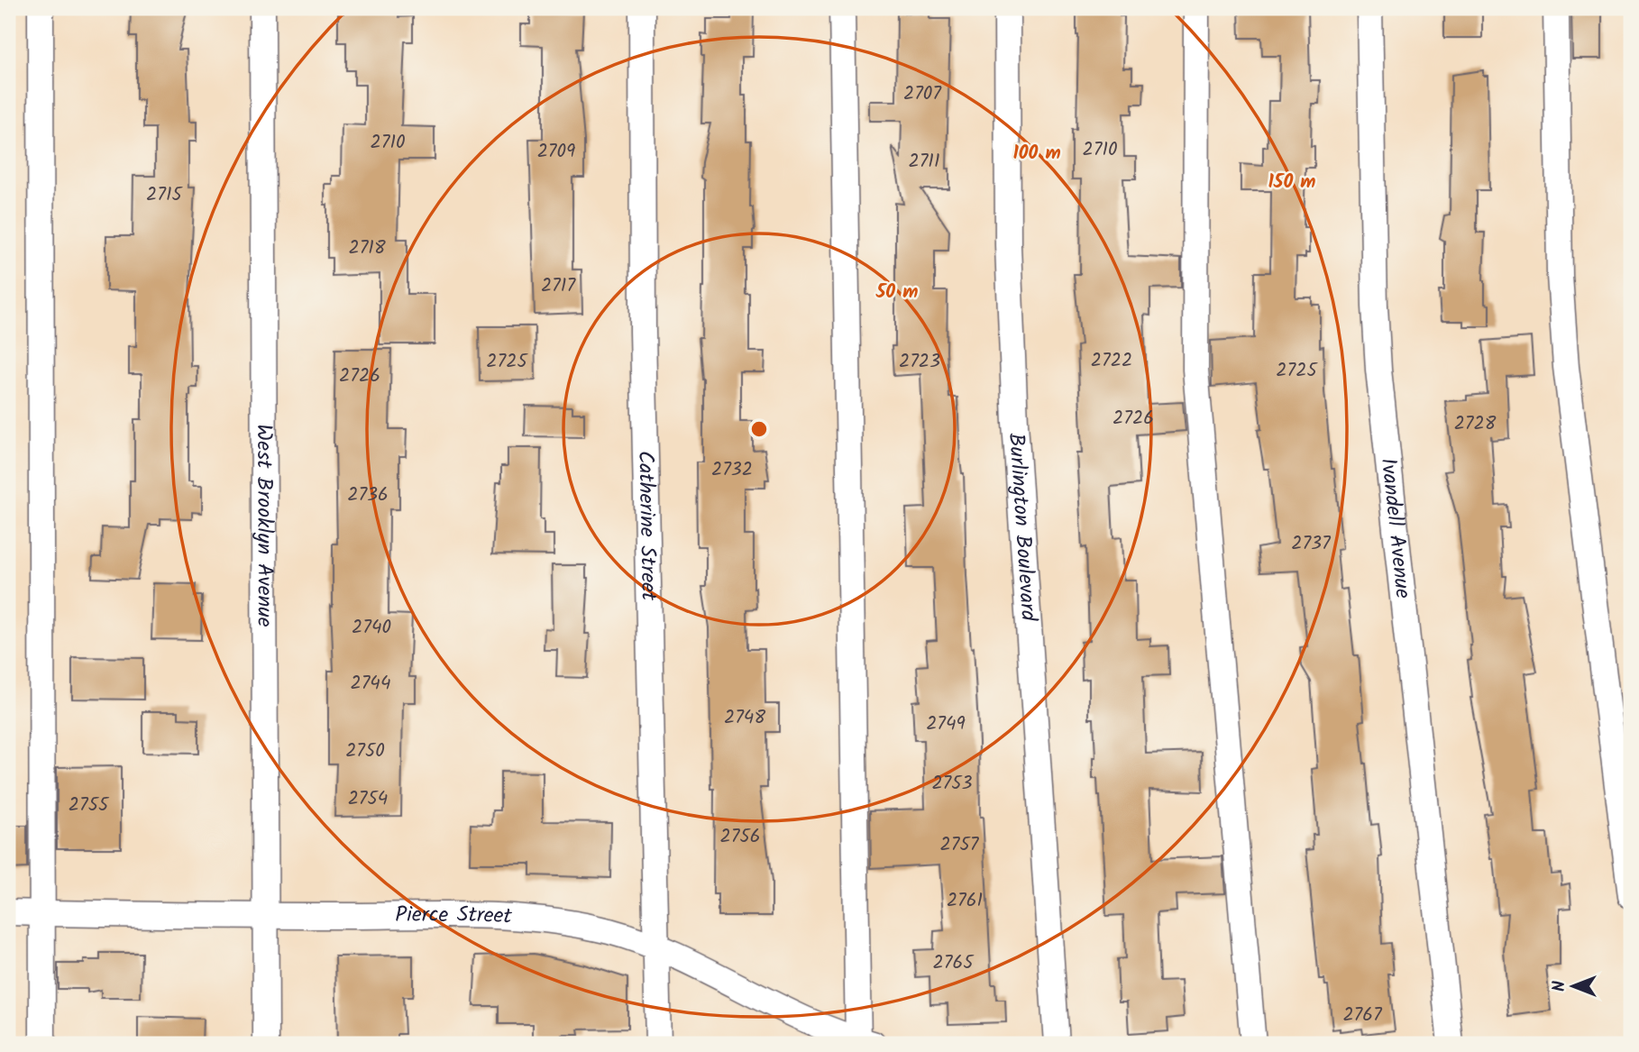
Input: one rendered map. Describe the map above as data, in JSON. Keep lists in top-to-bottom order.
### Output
{
  "streets": {
    "street": [
      "West Brooklyn Avenue",
      "Catherine Street",
      "Burlington Boulevard",
      "Ivandell Avenue",
      "Pierce Street"
    ]
  },
  "crossings": [
    ["West Brooklyn Avenue", "Pierce Street"],
    ["Catherine Street", "Pierce Street"]
  ],
  "house_numbers": [
    "2707",
    "2710",
    "2710",
    "2709",
    "2711",
    "2715",
    "2718",
    "2717",
    "2722",
    "2725",
    "2723",
    "2725",
    "2726",
    "2726",
    "2728",
    "2732",
    "2736",
    "2737",
    "2740",
    "2744",
    "2748",
    "2749",
    "2750",
    "2753",
    "2754",
    "2755",
    "2756",
    "2757",
    "2761",
    "2765",
    "2767"
  ],
  "north": "left",
  "rings": ["100 m", "150 m", "50 m"]
}
